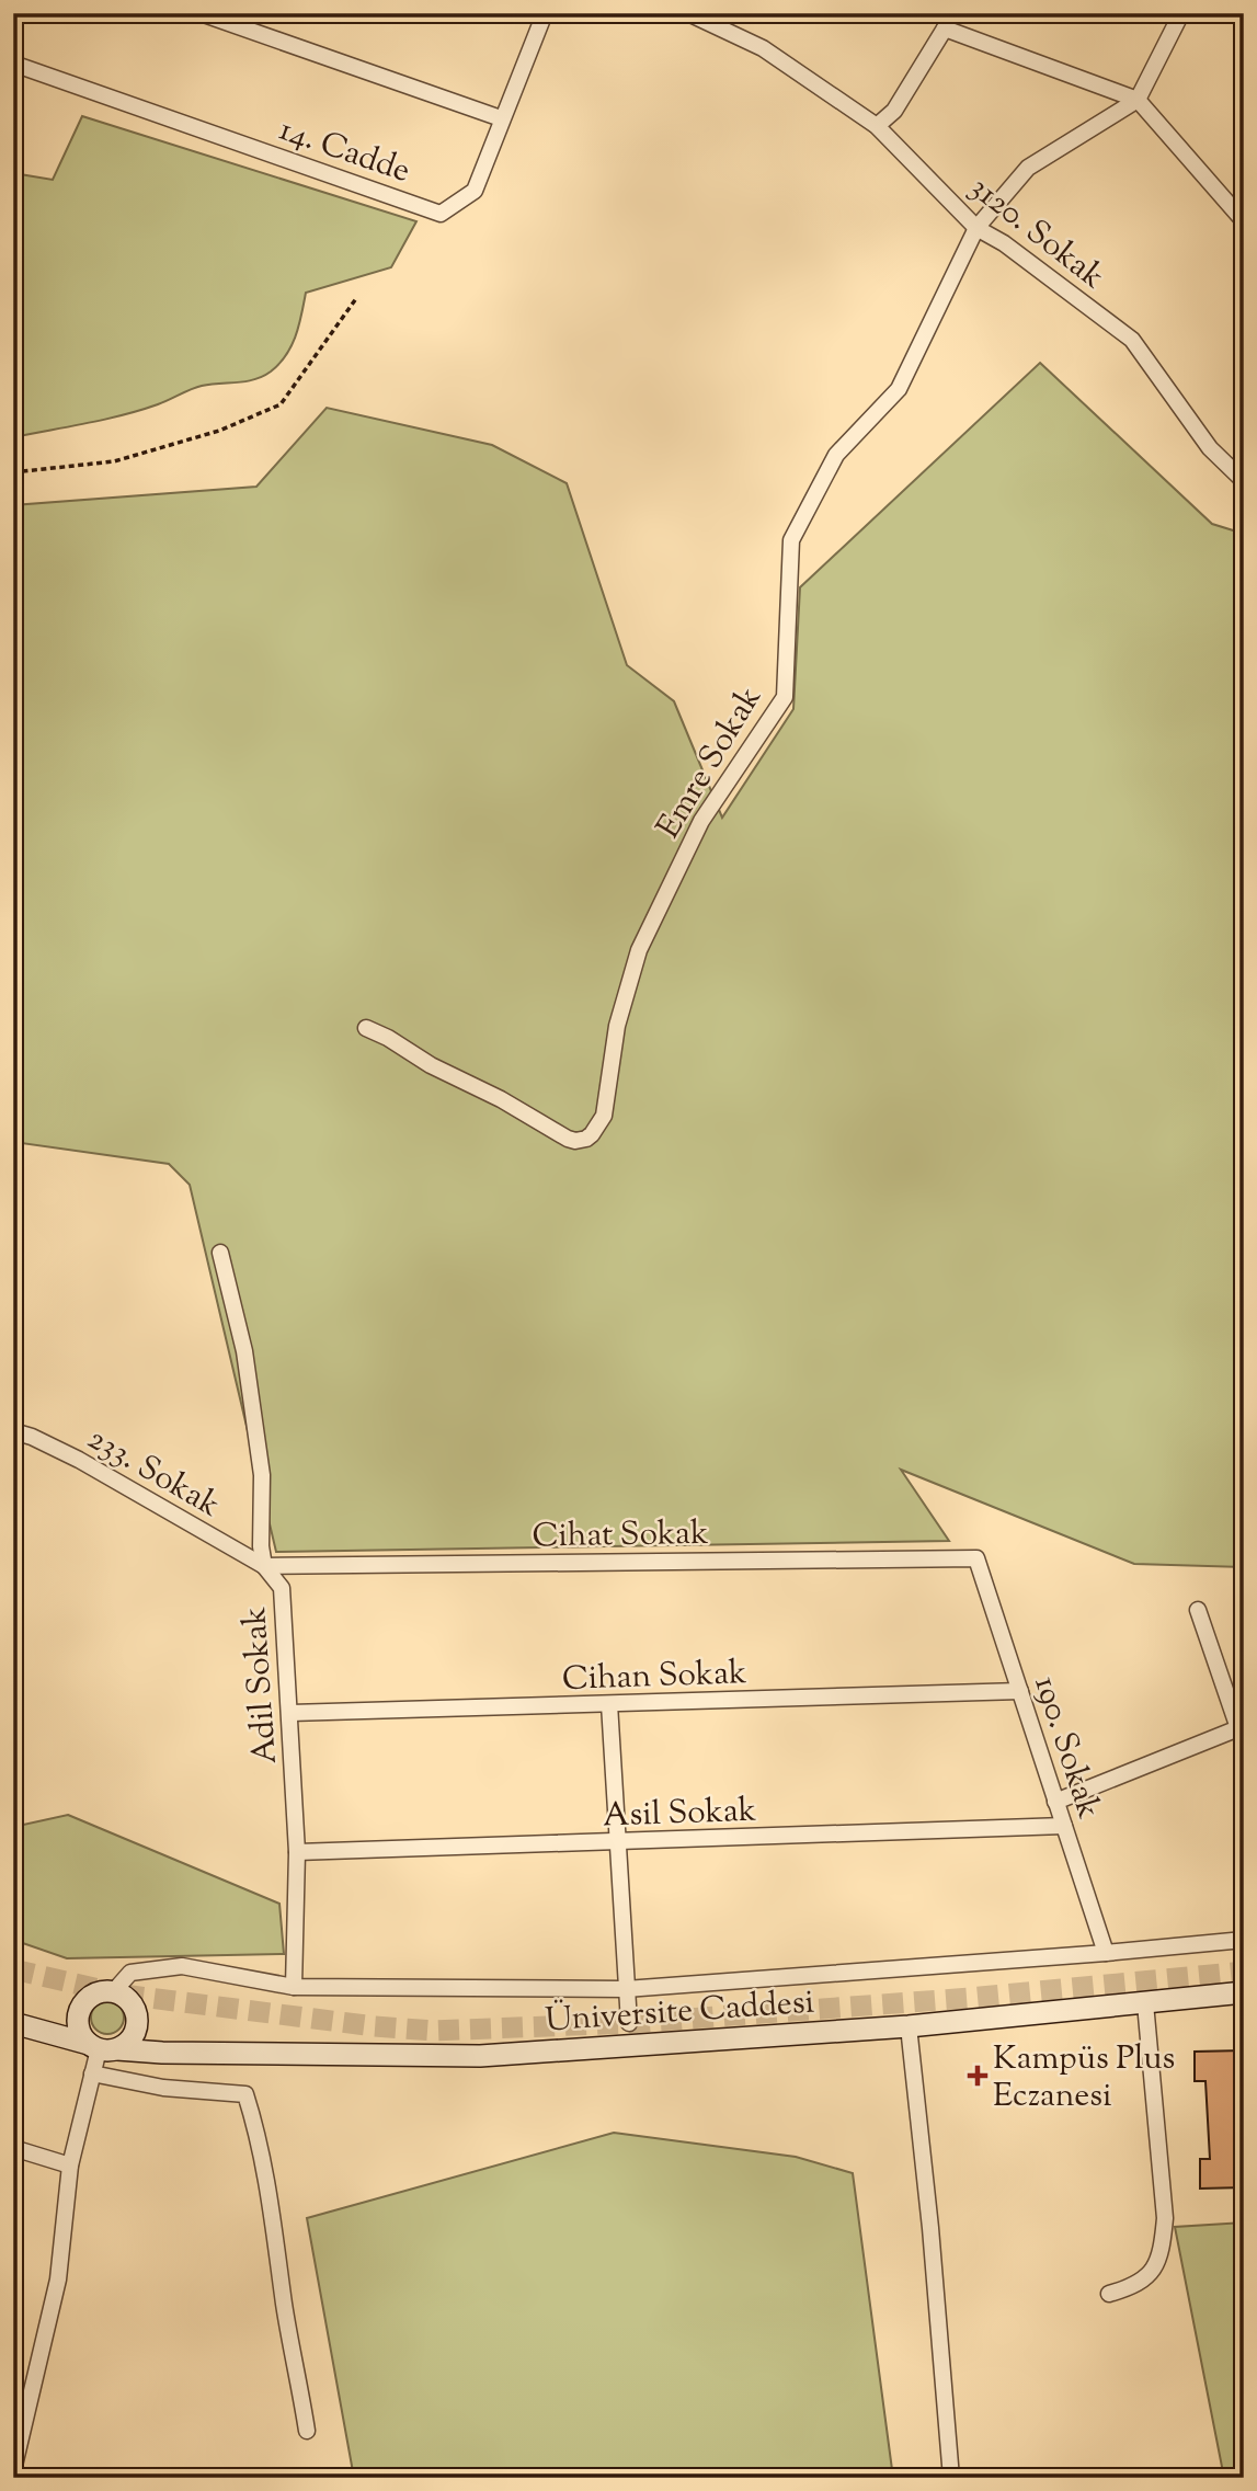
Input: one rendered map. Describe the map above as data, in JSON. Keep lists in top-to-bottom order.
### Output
{
  "streets": {
    "street": [
      "14. Cadde",
      "3120. Sokak",
      "Emre Sokak",
      "233. Sokak",
      "Cihat Sokak",
      "Cihan Sokak",
      "Adil Sokak",
      "190. Sokak",
      "Asil Sokak",
      "Üniversite Caddesi"
    ]
  },
  "crossings": [
    ["3120. Sokak", "Emre Sokak"],
    ["233. Sokak", "Cihat Sokak"],
    ["233. Sokak", "Adil Sokak"],
    ["Cihat Sokak", "Adil Sokak"],
    ["Cihat Sokak", "190. Sokak"],
    ["Cihan Sokak", "Adil Sokak"],
    ["Cihan Sokak", "190. Sokak"],
    ["Adil Sokak", "Asil Sokak"],
    ["190. Sokak", "Asil Sokak"]
  ],
  "places": {
    "health": ["Kampüs Plus Eczanesi"]
  }
}
